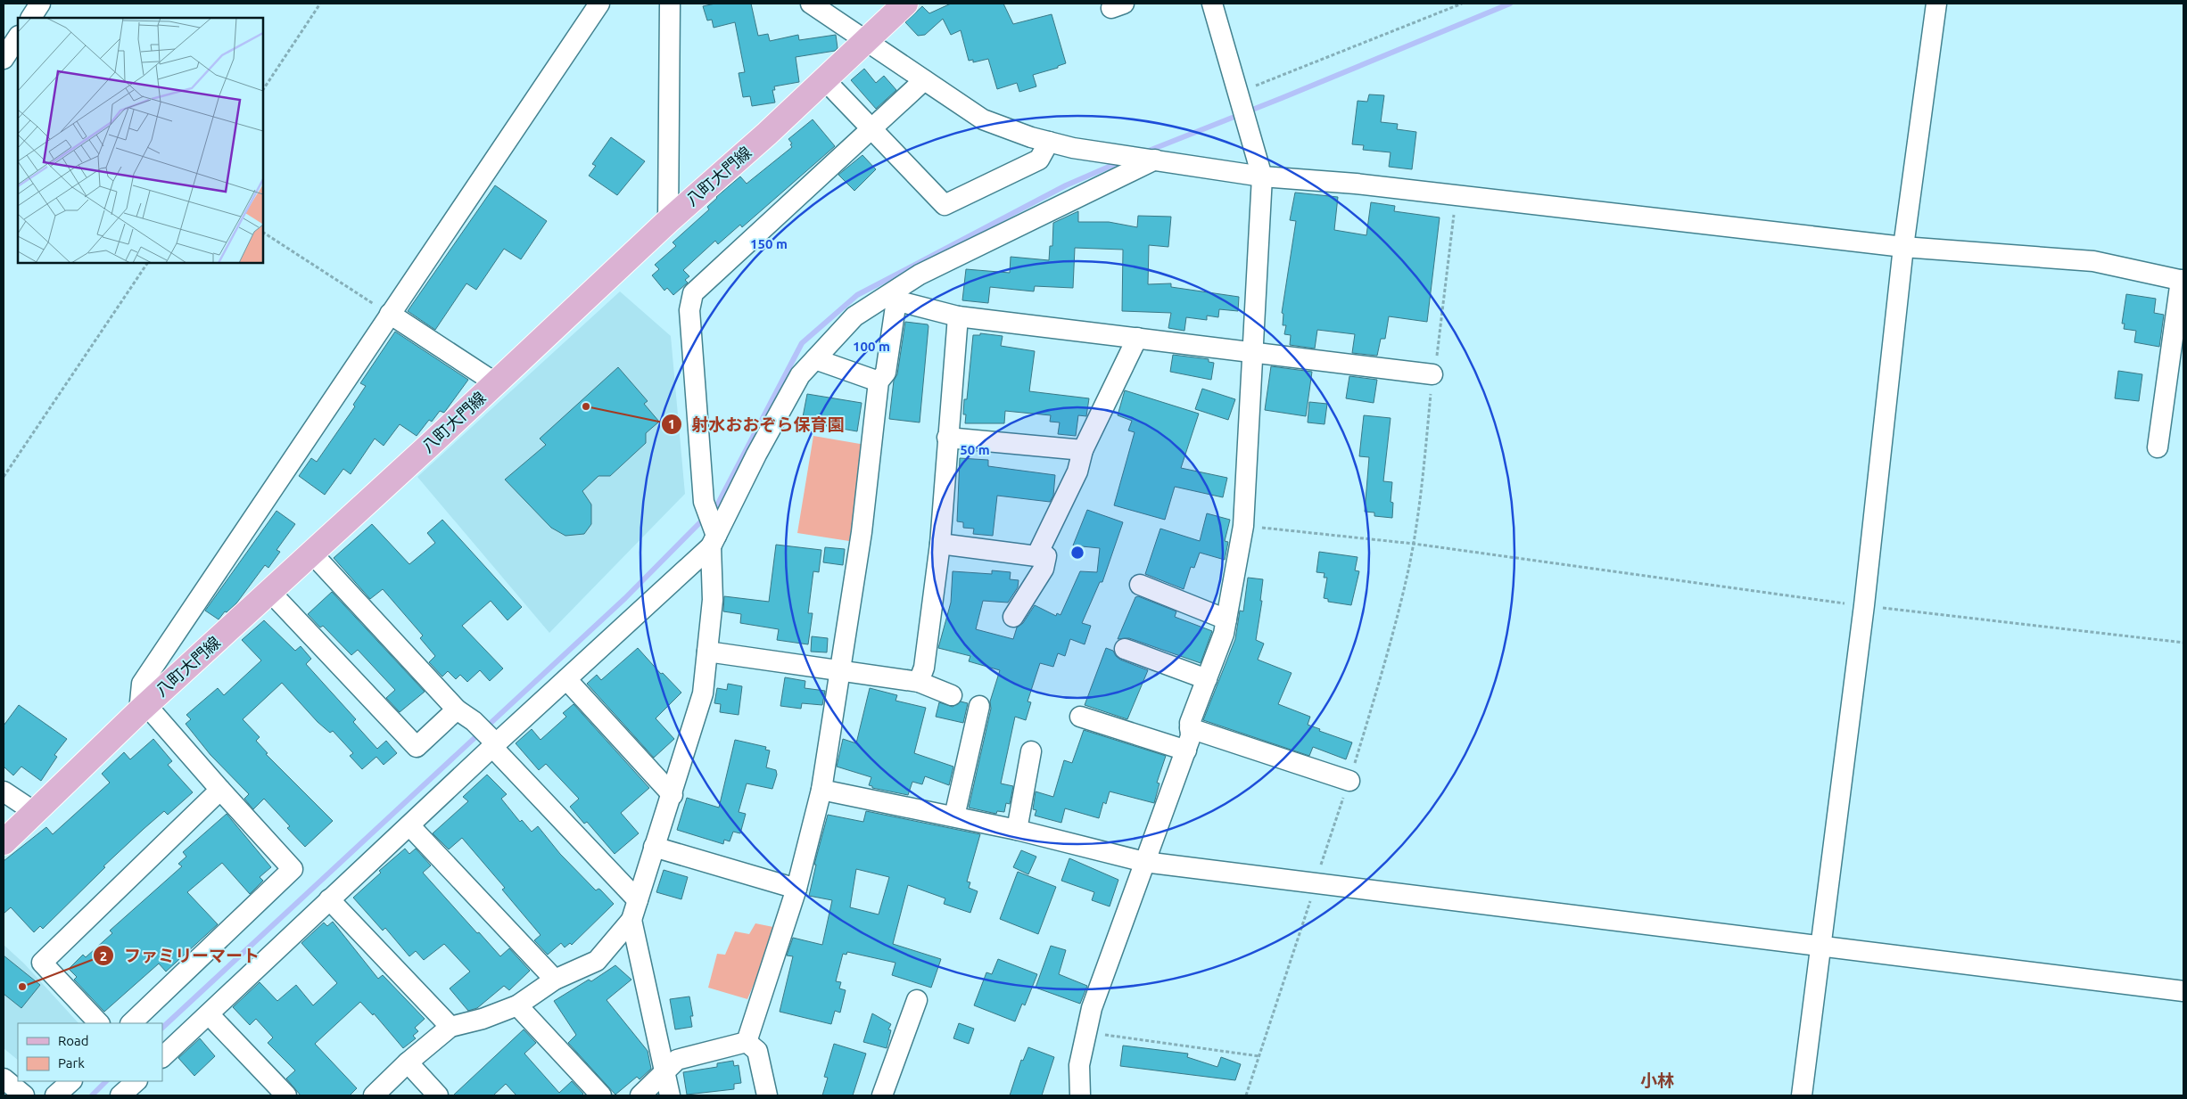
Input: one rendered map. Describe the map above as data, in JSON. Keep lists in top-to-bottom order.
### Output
{
  "streets": {
    "main road": ["八町大門線"]
  },
  "districts": ["小林"],
  "places": ["射水おおぞら保育園", "ファミリーマート"],
  "legend": ["Road", "Park"],
  "rings": ["150 m", "100 m", "50 m"]
}
